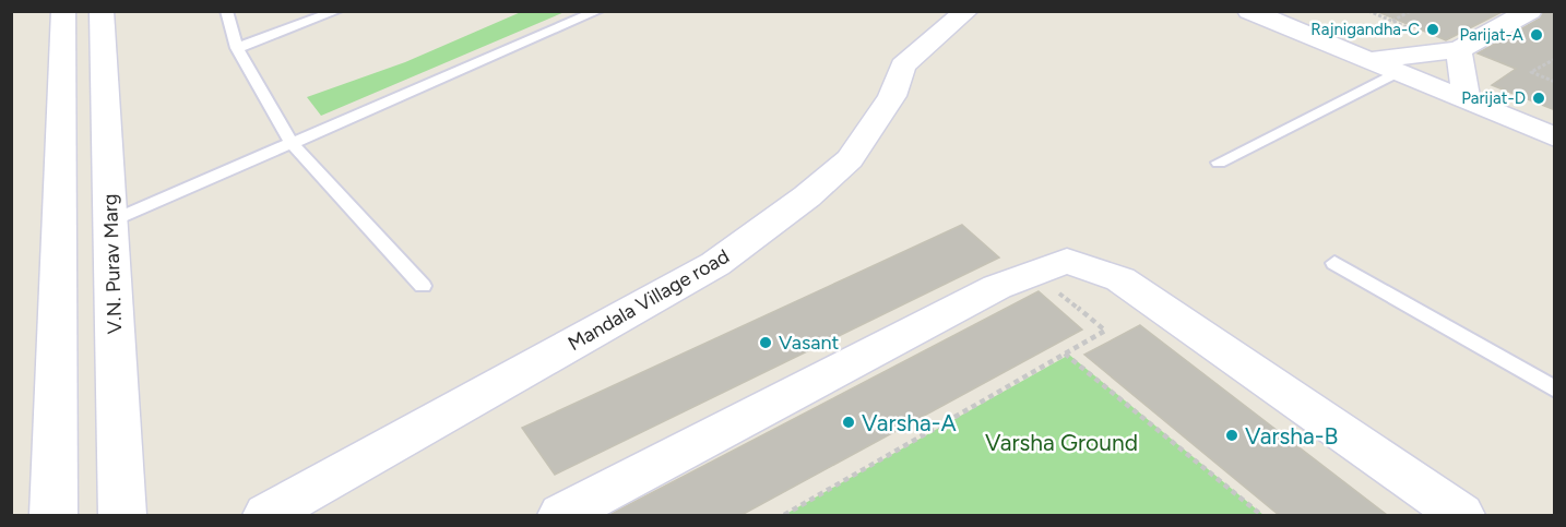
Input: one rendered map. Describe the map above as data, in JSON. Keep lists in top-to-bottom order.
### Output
{
  "streets": {
    "street": ["V.N. Purav Marg", "Mandala Village road"]
  },
  "parks": ["Varsha Ground"],
  "places": [
    "Rajnigandha-C",
    "Parijat-A",
    "Parijat-D",
    "Vasant",
    "Varsha-A",
    "Varsha-B"
  ]
}
